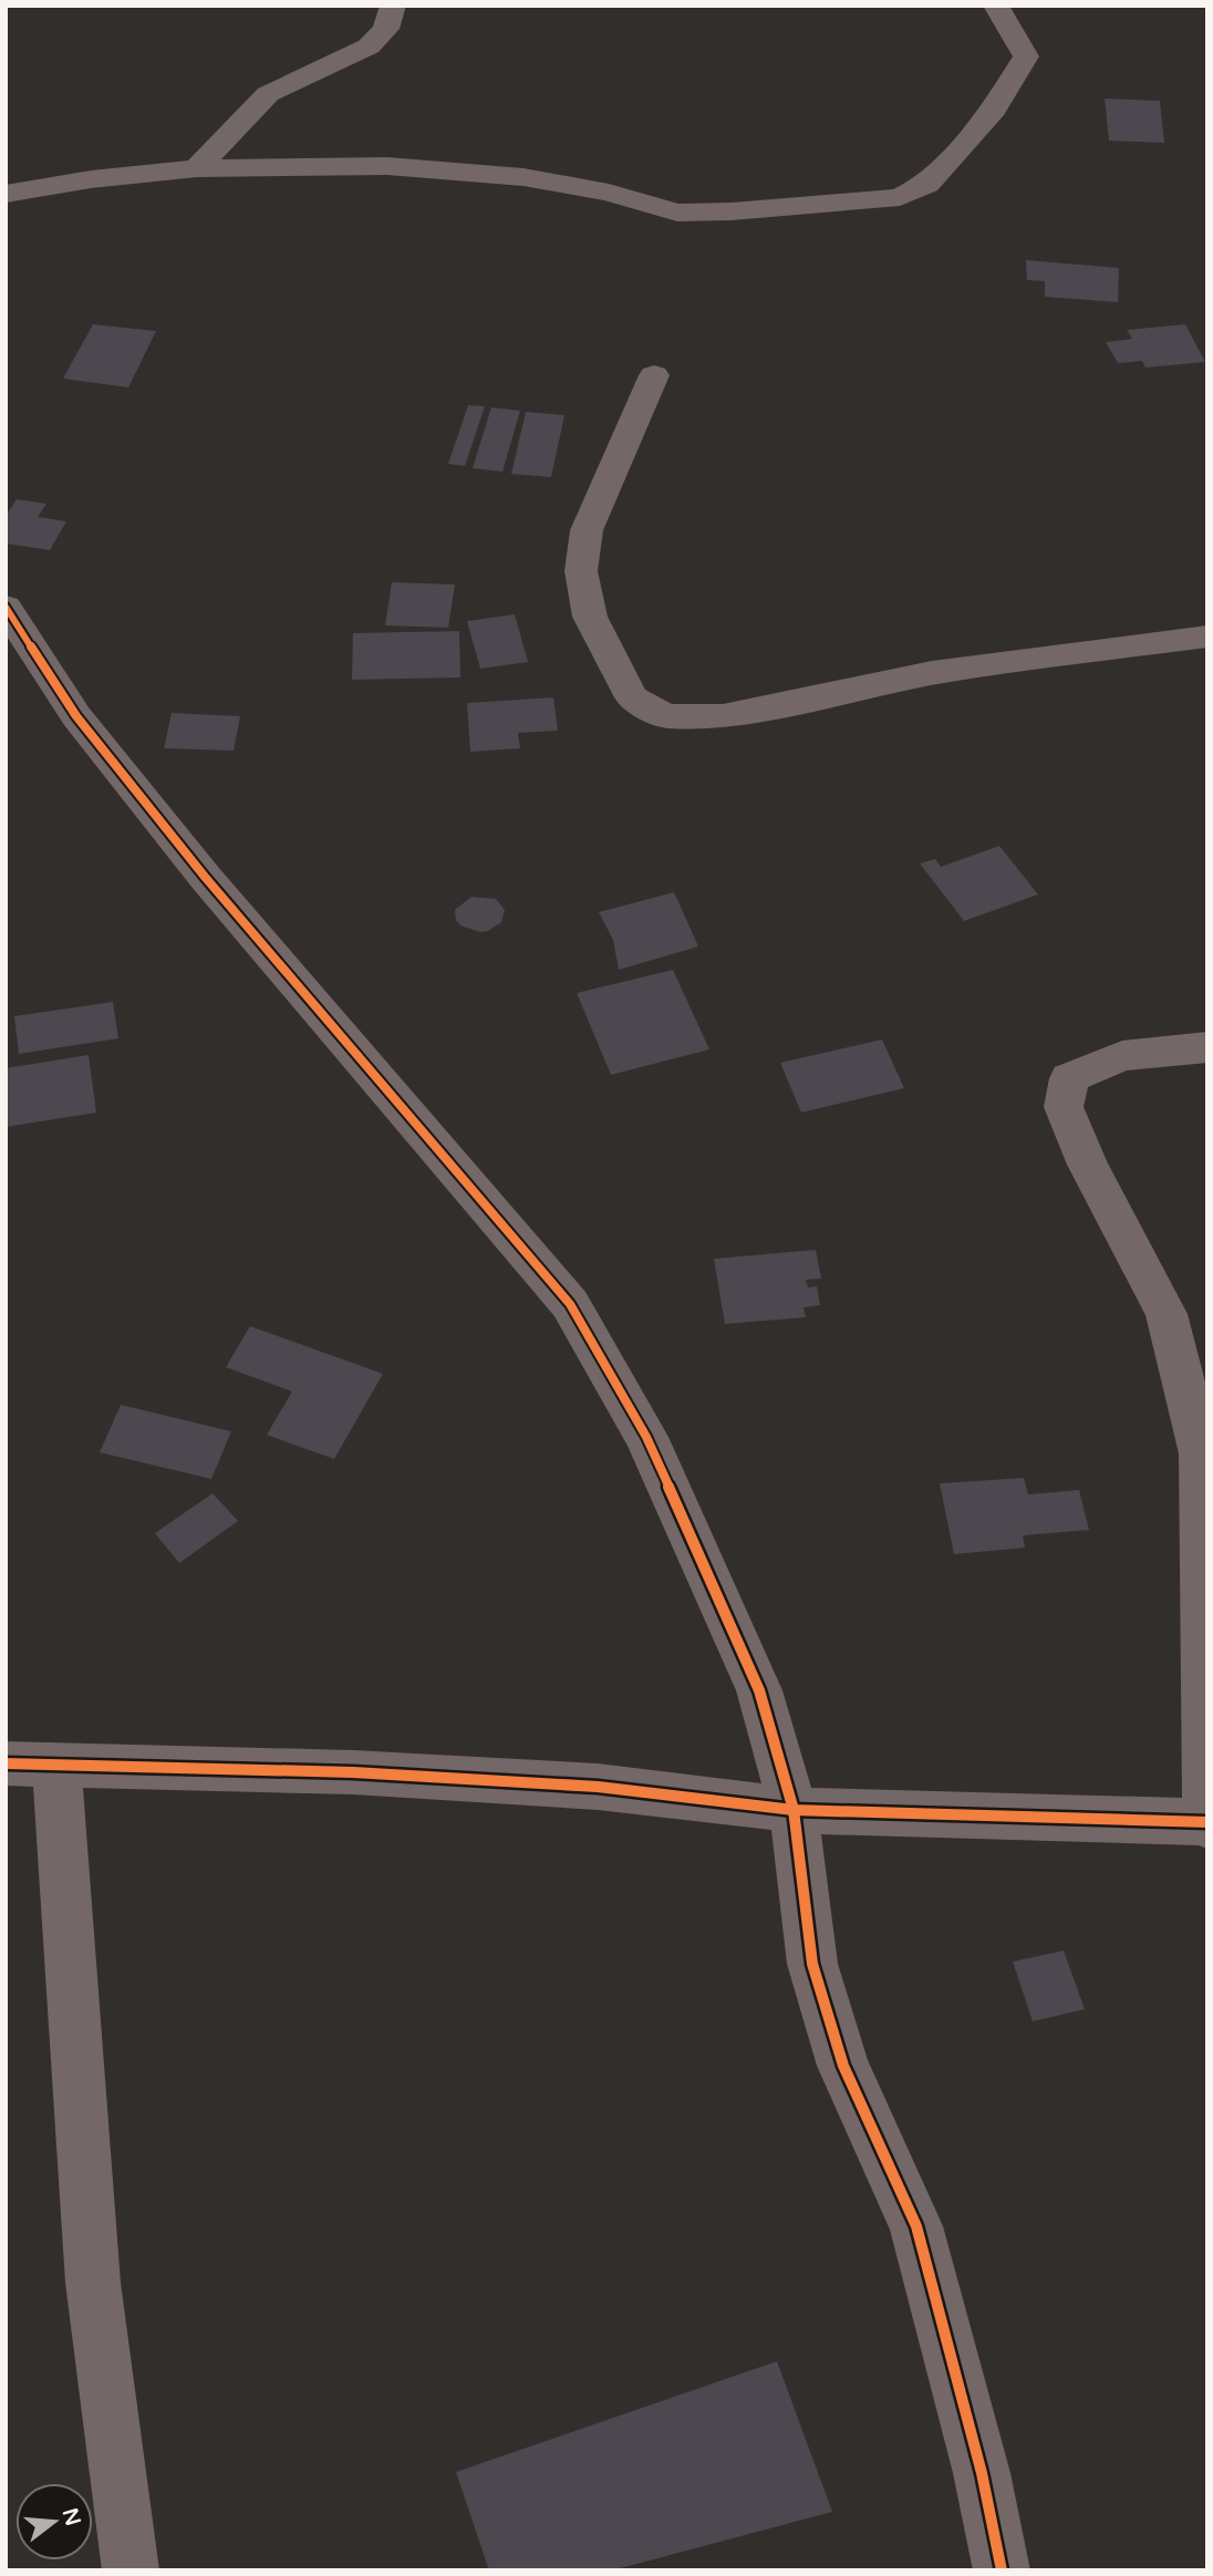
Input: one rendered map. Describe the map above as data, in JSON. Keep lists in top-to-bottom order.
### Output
{
  "north": "right"
}
